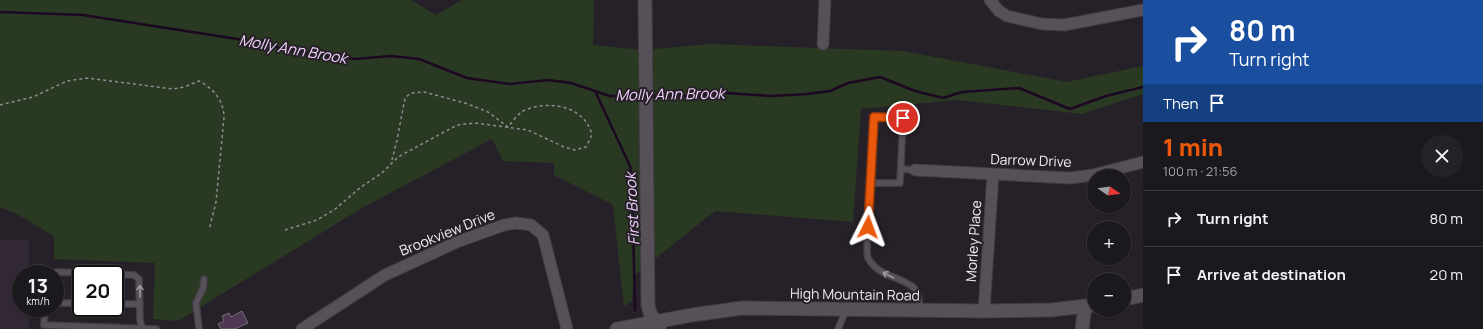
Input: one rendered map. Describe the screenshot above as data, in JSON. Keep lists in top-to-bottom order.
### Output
{
  "streets": {
    "street": [
      "Darrow Drive",
      "Brookview Drive",
      "Morley Place",
      "High Mountain Road"
    ]
  },
  "crossings": [
    ["Darrow Drive", "Morley Place"],
    ["Morley Place", "High Mountain Road"]
  ],
  "water": ["Molly Ann Brook", "First Brook"],
  "north": "right",
  "page": {
    "turn": ["80 m", "Turn right"],
    "then": "Then",
    "heading": ["1 min", "100 m · 21:56"],
    "map_buttons": ["+", "−"],
    "list": [
      {
        "name": "Turn right",
        "value": "80 m"
      },
      {
        "name": "Arrive at destination",
        "value": "20 m"
      }
    ],
    "speed": "13 km/h",
    "limit": "20"
  }
}
